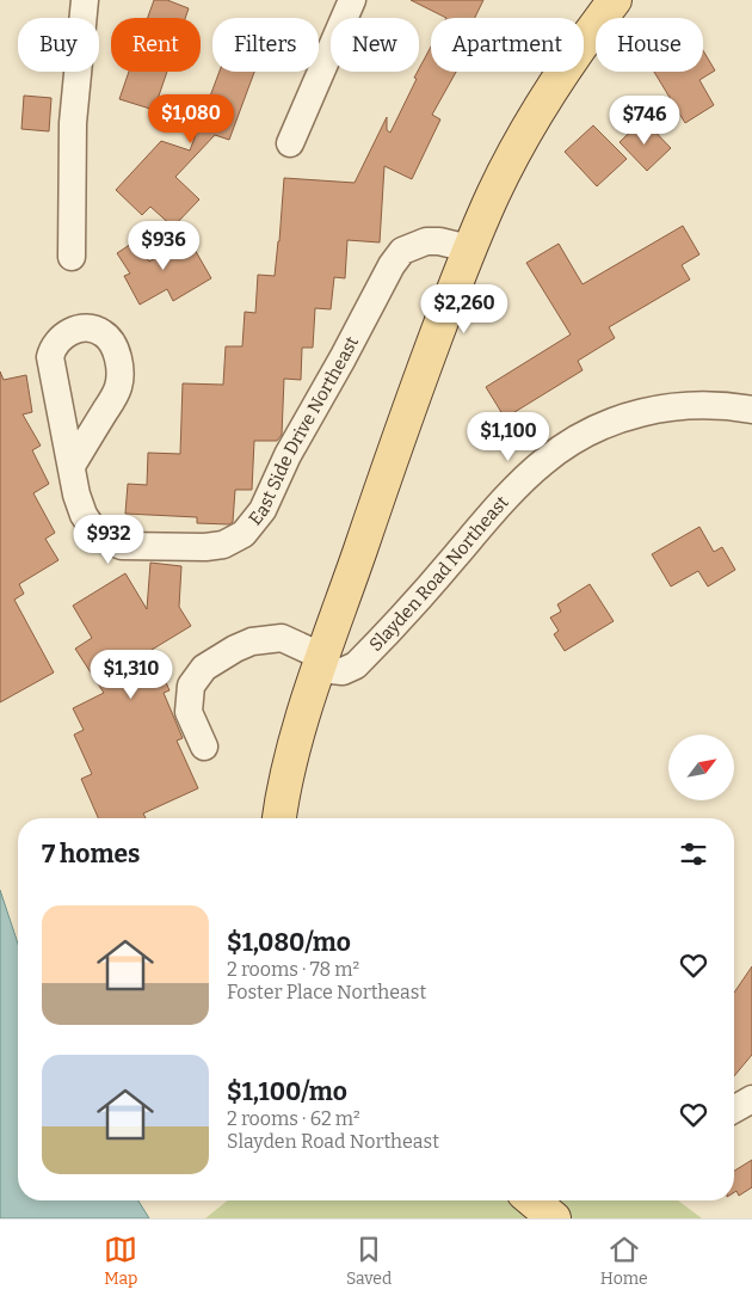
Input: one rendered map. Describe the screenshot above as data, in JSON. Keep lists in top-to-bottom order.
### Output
{
  "streets": {
    "street": ["East Side Drive Northeast", "Slayden Road Northeast"]
  },
  "north": "top right",
  "page": {
    "chip": [
      "Buy",
      "Rent",
      "Filters",
      "New",
      "Apartment",
      "House"
    ],
    "price": [
      "$1,080",
      "$746",
      "$936",
      "$2,260",
      "$1,100",
      "$932",
      "$1,310"
    ],
    "heading": "7 homes",
    "list": [
      {
        "name": "$1,080/mo",
        "note": "2 rooms · 78 m² · Foster Place Northeast"
      },
      {
        "name": "$1,100/mo",
        "note": "2 rooms · 62 m² · Slayden Road Northeast"
      }
    ],
    "tabs": ["Map", "Saved", "Home"]
  }
}
